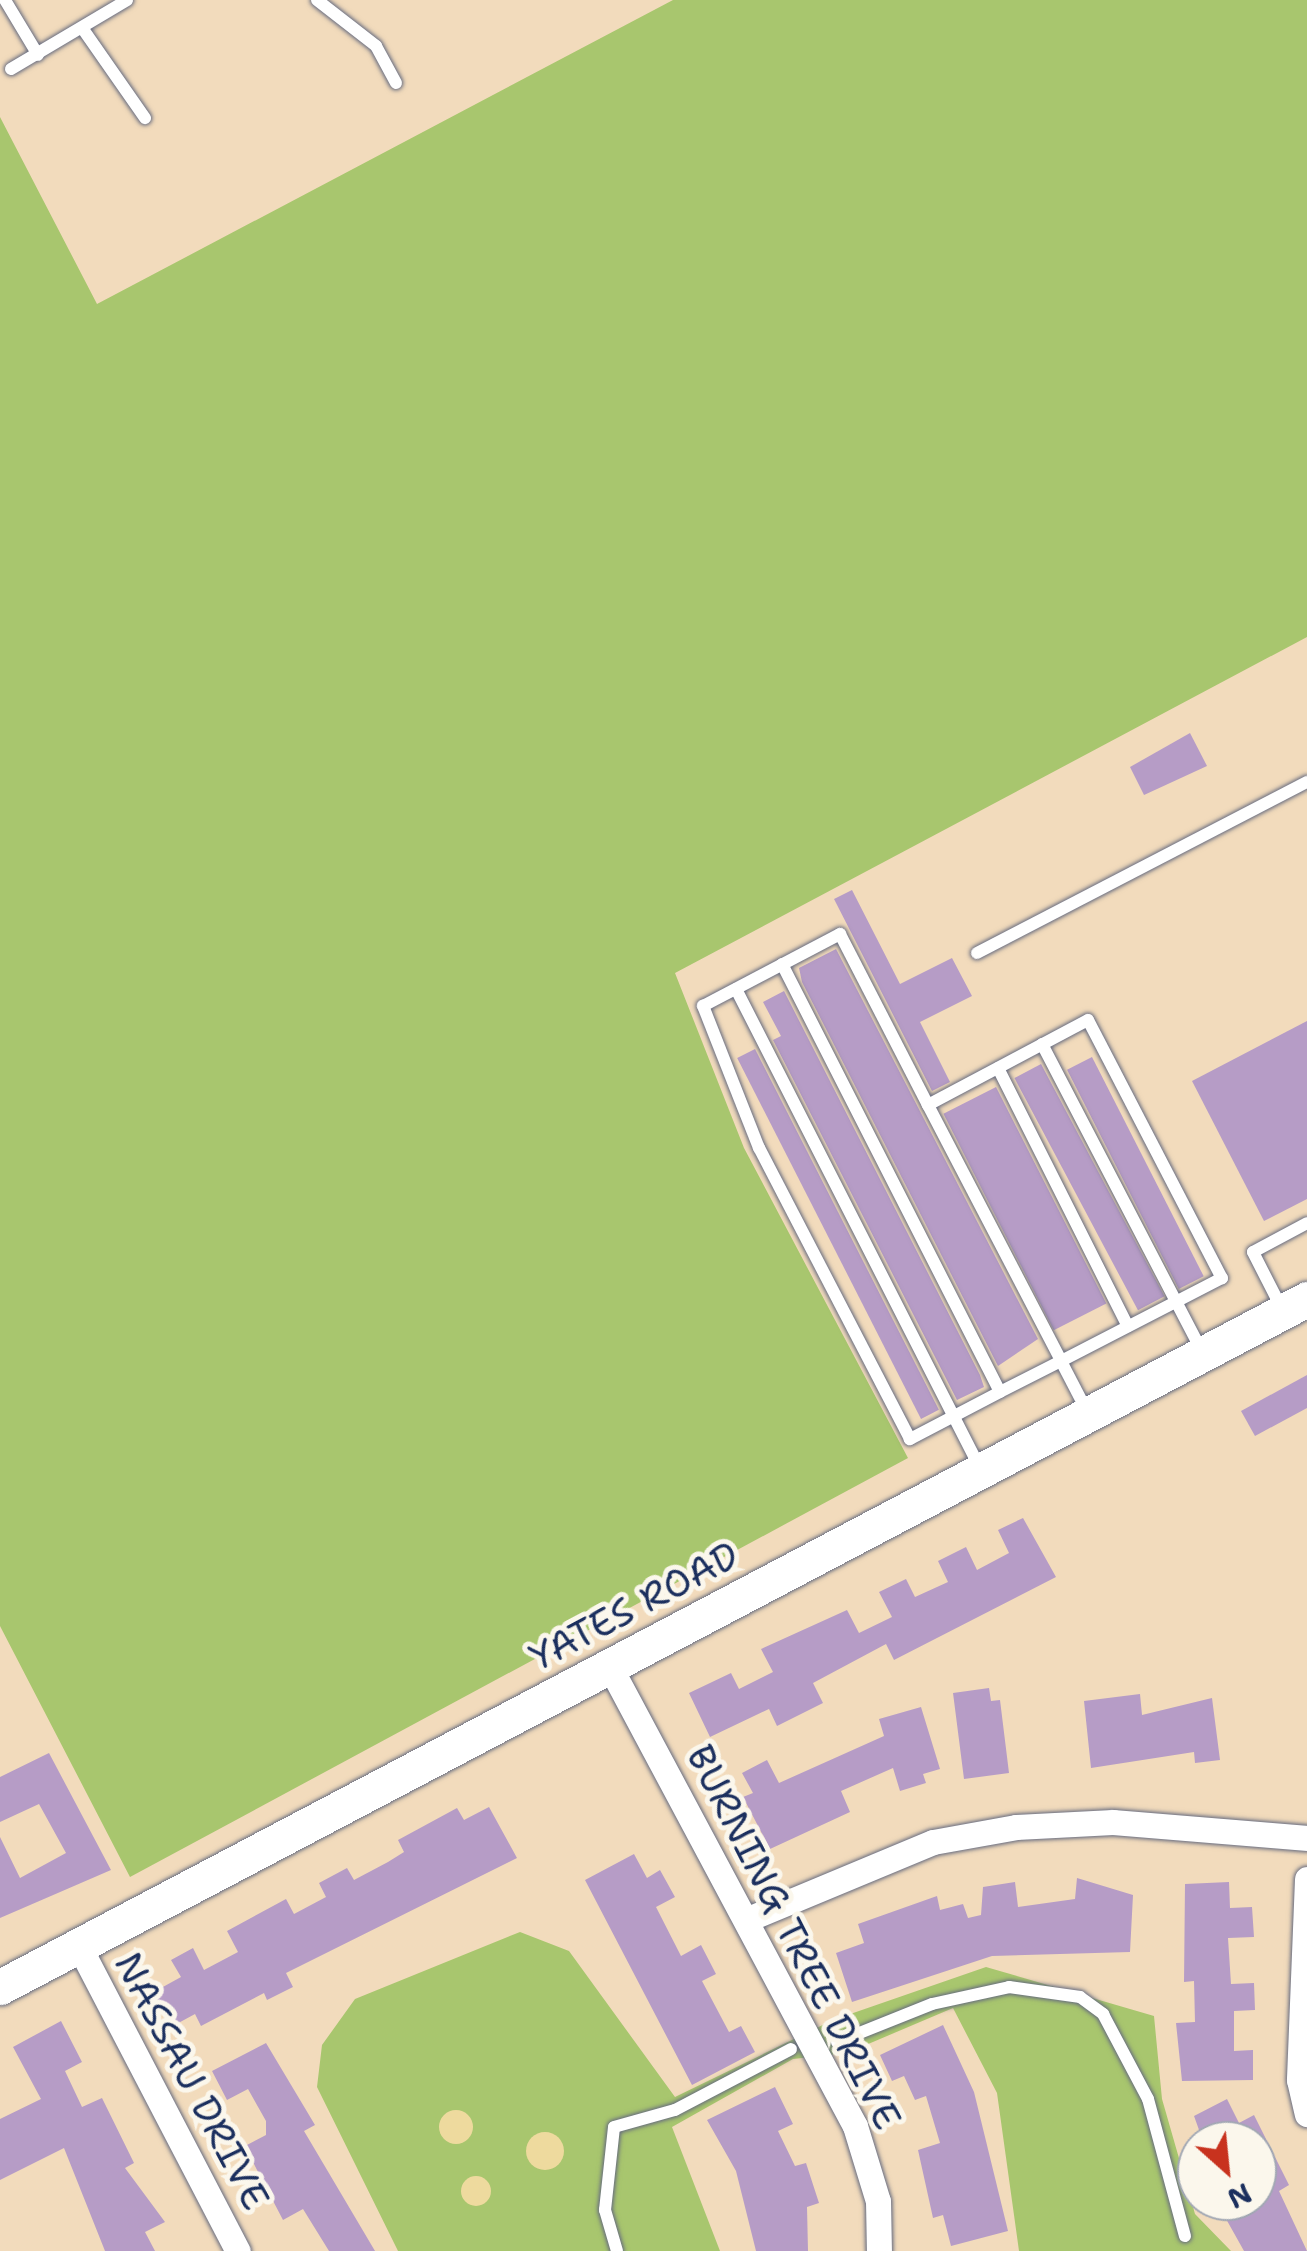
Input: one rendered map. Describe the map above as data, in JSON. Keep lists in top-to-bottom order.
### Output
{
  "streets": {
    "street": ["YATES ROAD", "BURNING TREE DRIVE", "NASSAU DRIVE"]
  },
  "crossings": [
    ["YATES ROAD", "BURNING TREE DRIVE"],
    ["YATES ROAD", "NASSAU DRIVE"]
  ],
  "north": "bottom right"
}
